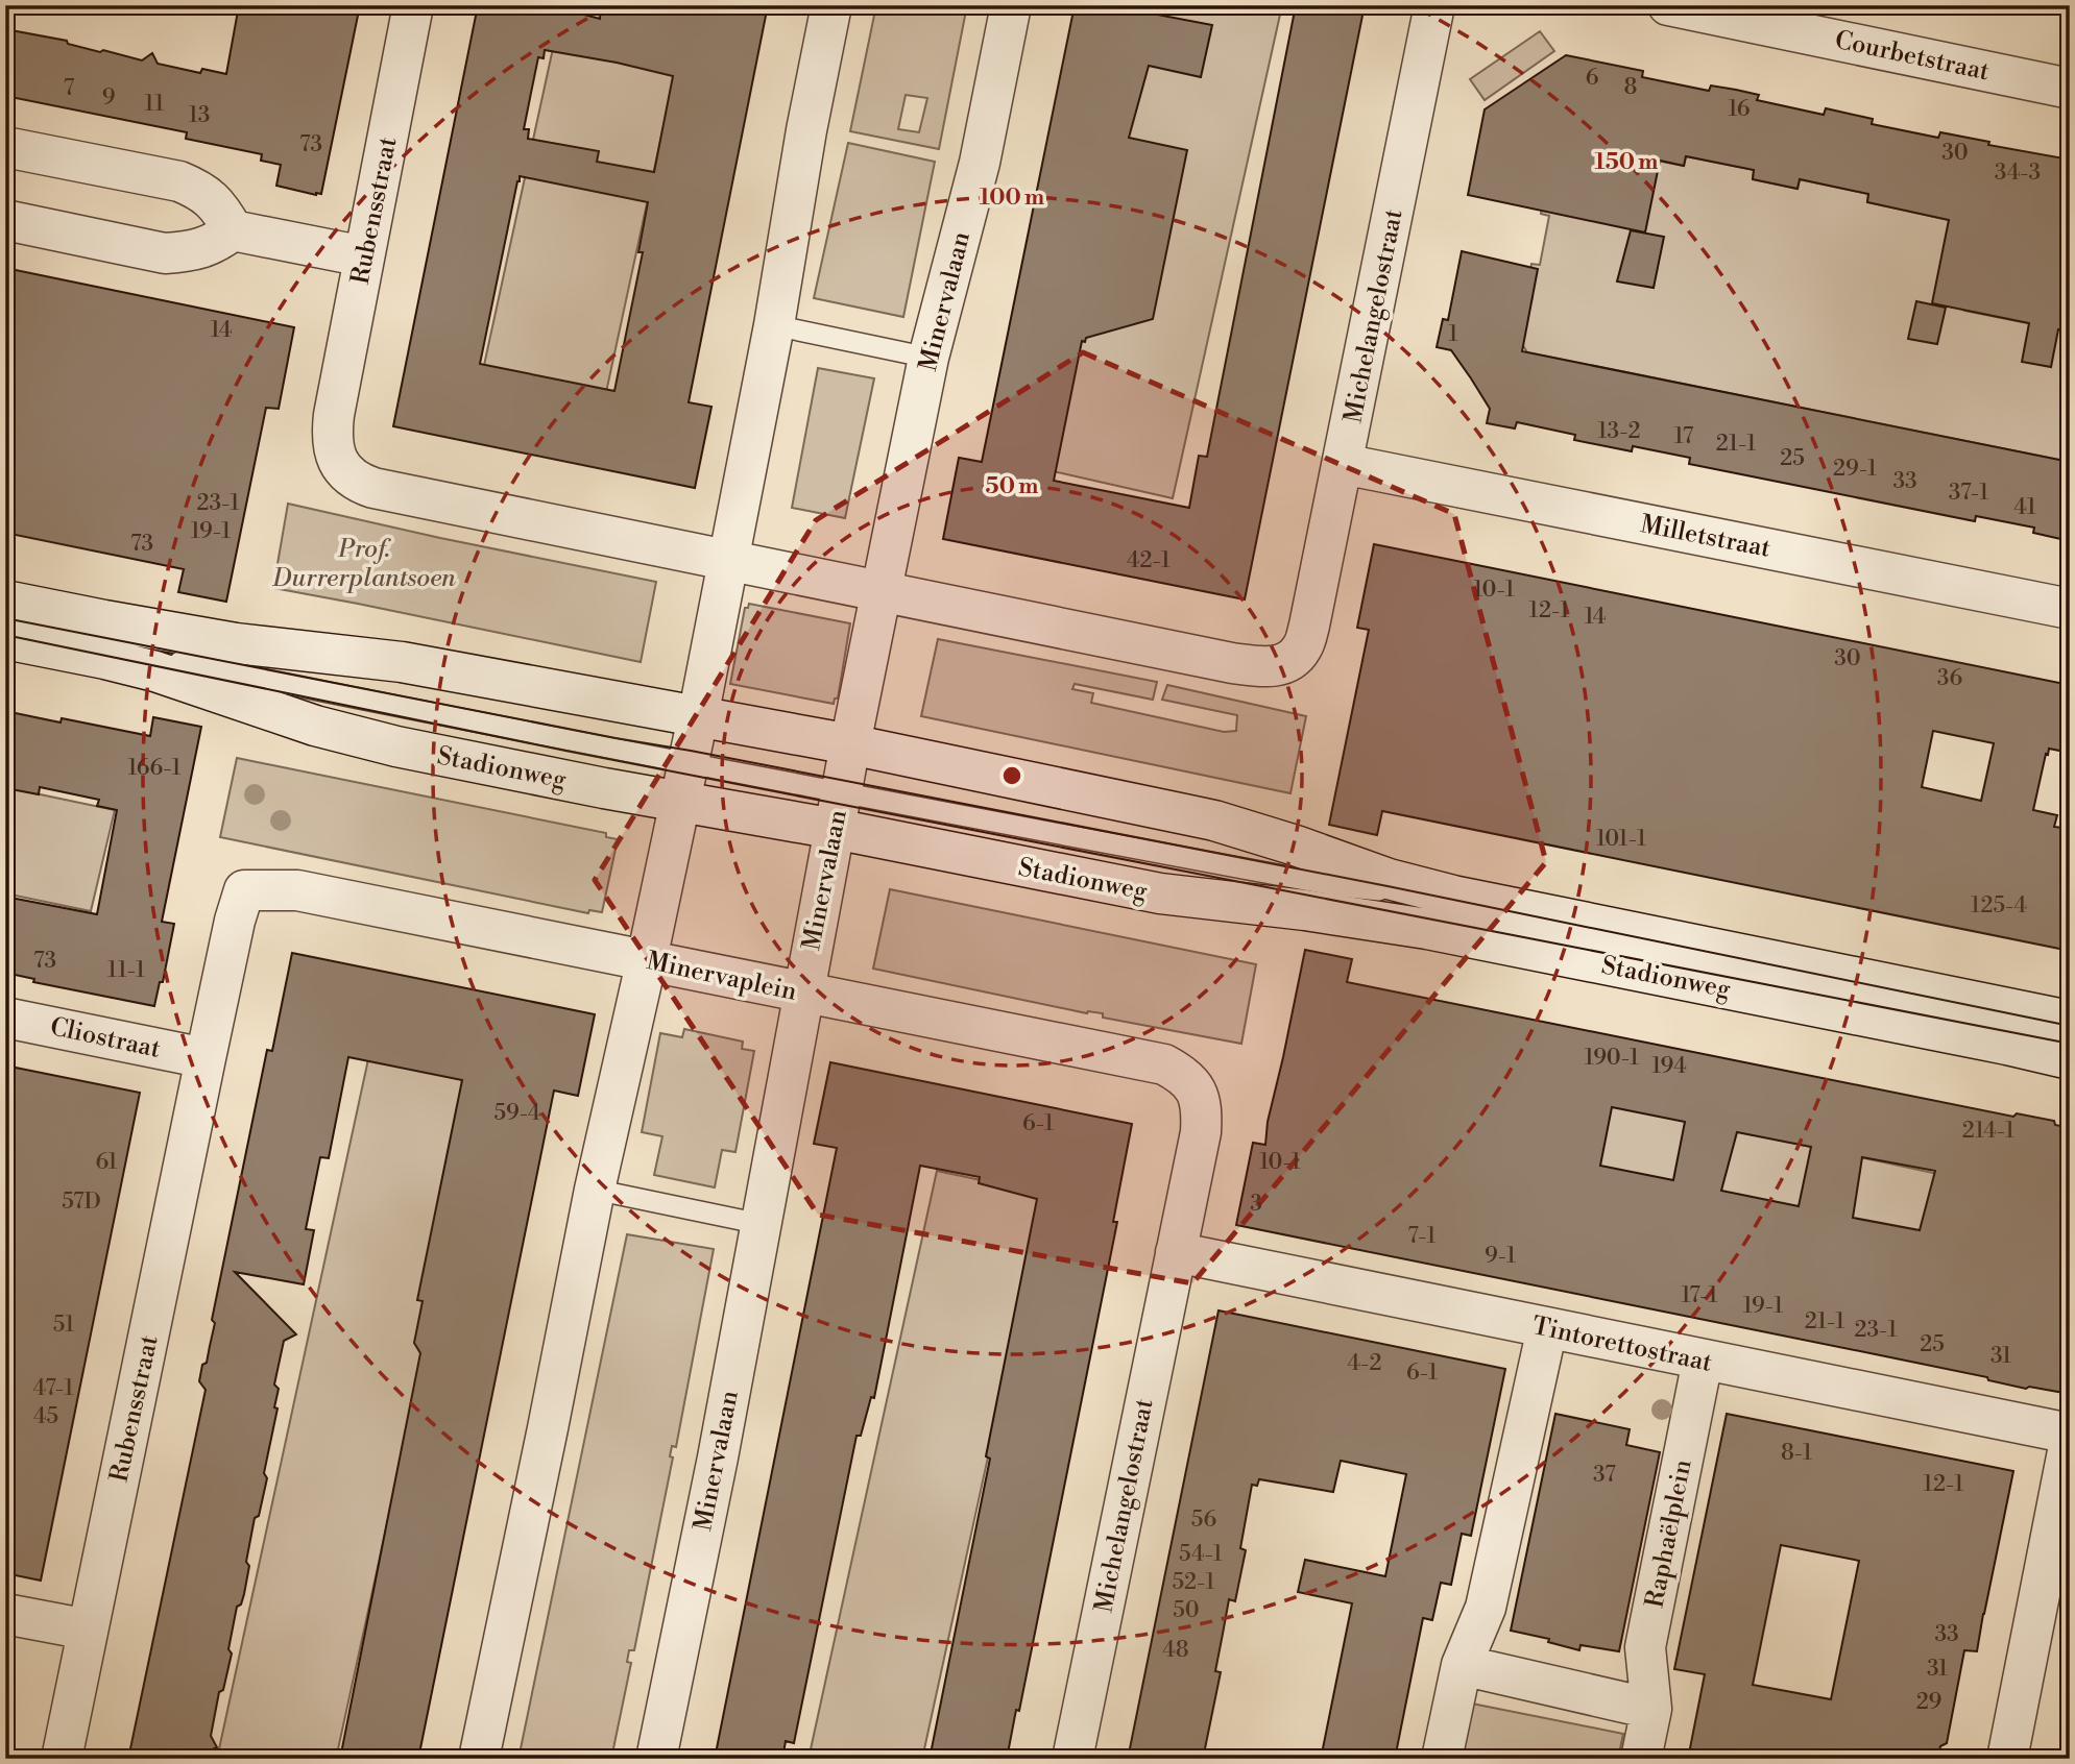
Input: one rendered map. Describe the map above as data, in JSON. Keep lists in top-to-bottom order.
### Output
{
  "streets": {
    "street": [
      "Courbetstraat",
      "Rubensstraat",
      "Minervalaan",
      "Michelangelostraat",
      "Milletstraat",
      "Stadionweg",
      "Minervaplein",
      "Cliostraat",
      "Tintorettostraat",
      "Raphaëlplein"
    ]
  },
  "crossings": [
    ["Rubensstraat", "Minervaplein"],
    ["Rubensstraat", "Cliostraat"],
    ["Minervalaan", "Michelangelostraat"],
    ["Minervalaan", "Stadionweg"],
    ["Minervalaan", "Minervaplein"],
    ["Michelangelostraat", "Milletstraat"],
    ["Michelangelostraat", "Minervaplein"],
    ["Michelangelostraat", "Tintorettostraat"],
    ["Minervaplein", "Cliostraat"],
    ["Minervaplein", "Tintorettostraat"],
    ["Tintorettostraat", "Raphaëlplein"]
  ],
  "parks": ["Prof. Durrerplantsoen"],
  "house_numbers": [
    "6",
    "8",
    "7",
    "9",
    "11",
    "16",
    "13",
    "73",
    "30",
    "34-3",
    "14",
    "1",
    "13-2",
    "17",
    "21-1",
    "25",
    "29-1",
    "33",
    "37-1",
    "23-1",
    "41",
    "19-1",
    "73",
    "42-1",
    "10-1",
    "12-1",
    "14",
    "30",
    "36",
    "166-1",
    "101-1",
    "125-4",
    "73",
    "11-1",
    "190-1",
    "194",
    "59-4",
    "6-1",
    "214-1",
    "61",
    "10-1",
    "57D",
    "3",
    "7-1",
    "9-1",
    "17-1",
    "19-1",
    "21-1",
    "51",
    "23-1",
    "25",
    "31",
    "4-2",
    "6-1",
    "47-1",
    "45",
    "8-1",
    "37",
    "12-1",
    "56",
    "54-1",
    "52-1",
    "50",
    "33",
    "48",
    "31",
    "29"
  ],
  "rings": ["150 m", "100 m", "50 m"]
}
